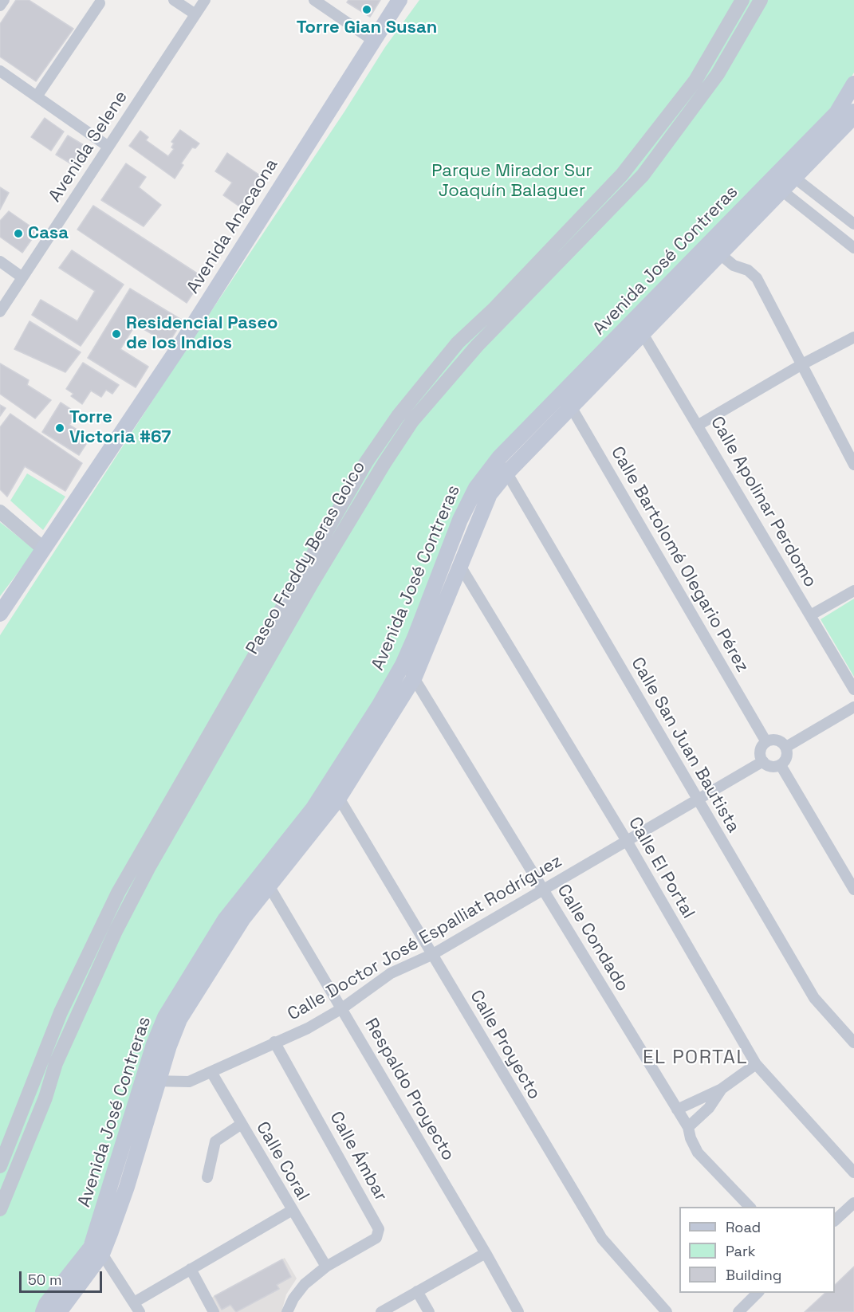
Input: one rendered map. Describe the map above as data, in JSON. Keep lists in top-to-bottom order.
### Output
{
  "streets": {
    "main road": ["Avenida Anacaona", "Avenida José Contreras"],
    "street": [
      "Avenida Selene",
      "Calle Apolinar Perdomo",
      "Paseo Freddy Beras Goico",
      "Calle Bartolomé Olegario Pérez",
      "Calle San Juan Bautista",
      "Calle El Portal",
      "Calle Doctor José Espalliat Rodríguez",
      "Calle Condado",
      "Calle Proyecto",
      "Respaldo Proyecto",
      "Calle Ámbar",
      "Calle Coral"
    ]
  },
  "crossings": [
    ["Avenida José Contreras", "Calle Apolinar Perdomo"],
    ["Avenida José Contreras", "Calle Bartolomé Olegario Pérez"],
    ["Avenida José Contreras", "Calle San Juan Bautista"],
    ["Avenida José Contreras", "Calle El Portal"],
    ["Avenida José Contreras", "Calle Doctor José Espalliat Rodríguez"],
    ["Avenida José Contreras", "Calle Condado"],
    ["Avenida José Contreras", "Calle Proyecto"],
    ["Avenida José Contreras", "Respaldo Proyecto"],
    ["Calle Bartolomé Olegario Pérez", "Calle Doctor José Espalliat Rodríguez"],
    ["Calle San Juan Bautista", "Calle Doctor José Espalliat Rodríguez"],
    ["Calle El Portal", "Calle Doctor José Espalliat Rodríguez"],
    ["Calle Doctor José Espalliat Rodríguez", "Calle Condado"],
    ["Calle Doctor José Espalliat Rodríguez", "Calle Proyecto"],
    ["Calle Doctor José Espalliat Rodríguez", "Respaldo Proyecto"],
    ["Calle Doctor José Espalliat Rodríguez", "Calle Ámbar"],
    ["Calle Doctor José Espalliat Rodríguez", "Calle Coral"],
    ["Calle Ámbar", "Calle Coral"]
  ],
  "districts": ["EL PORTAL"],
  "parks": ["Parque Mirador Sur Joaquín Balaguer"],
  "places": [
    "Torre Gian Susan",
    "Casa",
    "Residencial Paseo de los Indios",
    "Torre Victoria #67"
  ],
  "legend": ["Road", "Park", "Building"],
  "scale_bar": "50 m"
}
